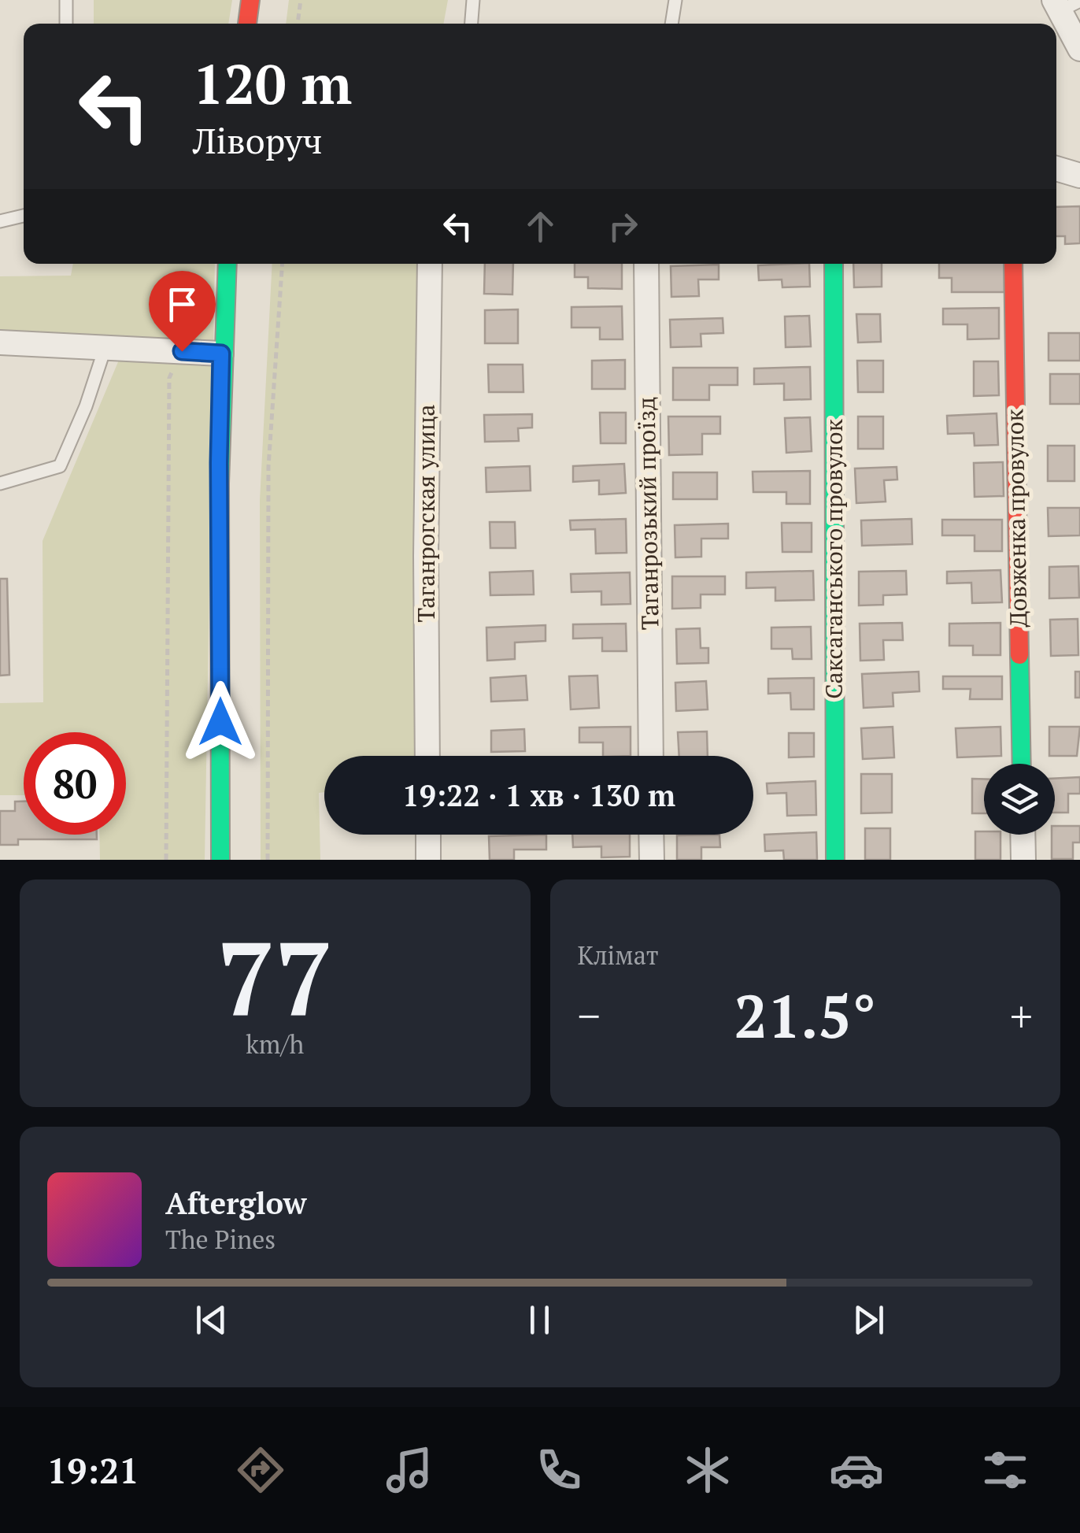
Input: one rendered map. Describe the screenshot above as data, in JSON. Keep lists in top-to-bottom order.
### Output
{
  "streets": {
    "main road": ["Довженка провулок", "Саксаганського провулок"],
    "street": ["Таганрогская улица", "Таганрозький проїзд"]
  },
  "page": {
    "turn": ["120 m", "Ліворуч"],
    "limit": "80",
    "trip": "19:22 · 1 хв · 130 m",
    "tile": [
      ["77", "km/h"],
      "Клімат"
    ],
    "heat": ["−", "21.5°", "+"],
    "song": ["Afterglow", "The Pines"],
    "tabs": "19:21"
  }
}
